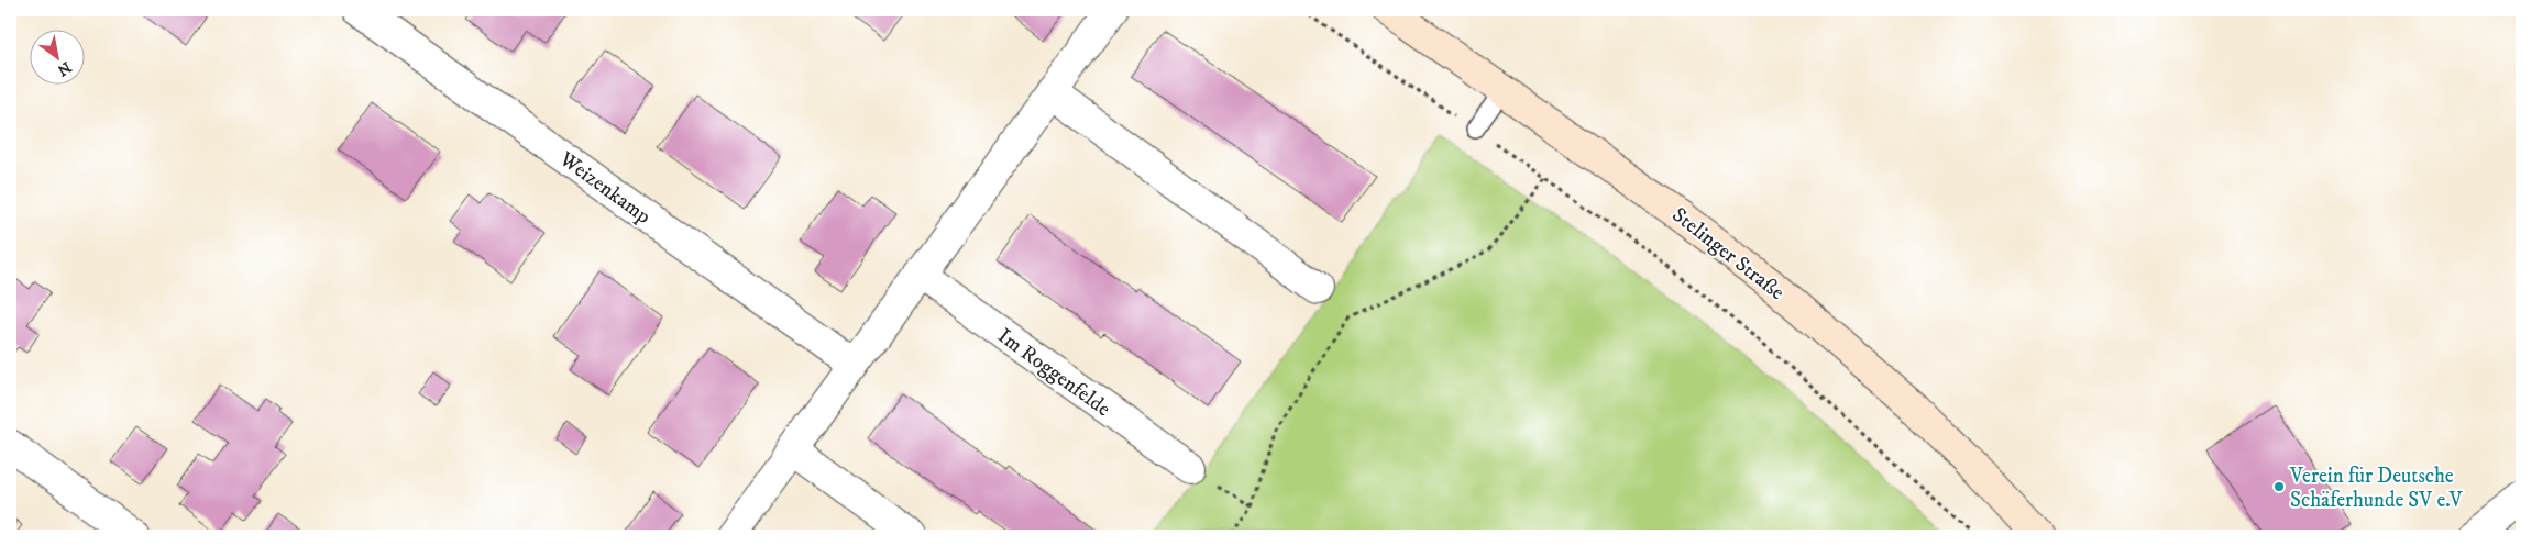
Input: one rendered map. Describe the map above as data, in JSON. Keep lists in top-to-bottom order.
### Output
{
  "streets": {
    "main road": ["Stelinger Straße"],
    "street": ["Weizenkamp", "Im Roggenfelde"]
  },
  "places": ["Verein für Deutsche Schäferhunde SV e.V"],
  "north": "bottom right"
}
